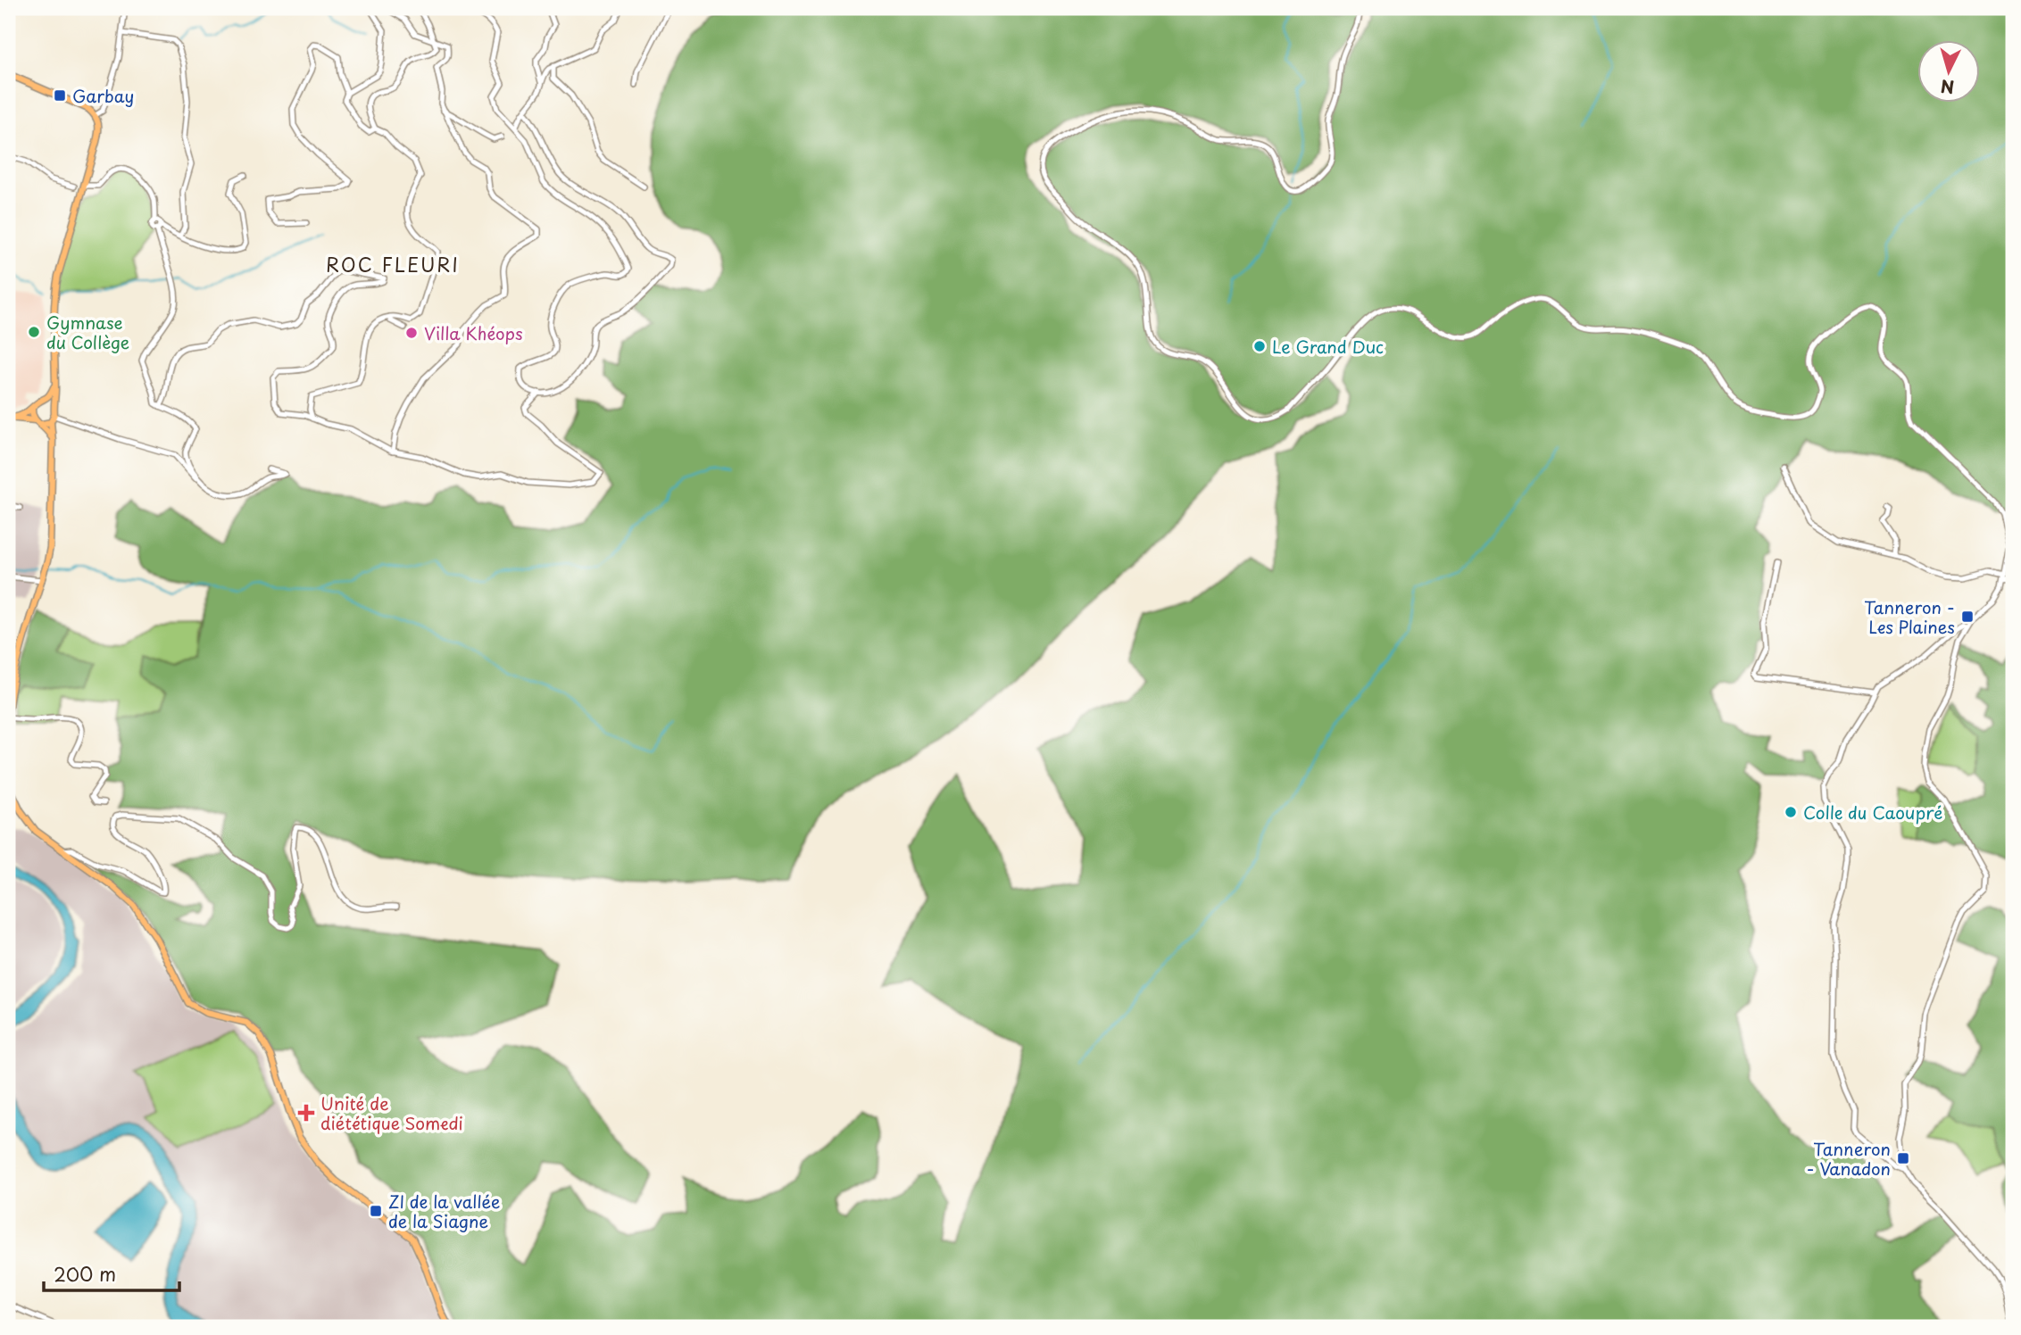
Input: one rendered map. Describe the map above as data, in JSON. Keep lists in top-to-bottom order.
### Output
{
  "districts": ["ROC FLEURI"],
  "places": {
    "transit": [
      "Garbay",
      "Tanneron - Les Plaines",
      "Tanneron - Vanadon",
      "ZI de la vallée de la Siagne"
    ],
    "other": [
      "Gymnase du Collège",
      "Villa Khéops",
      "Le Grand Duc",
      "Colle du Caoupré"
    ],
    "health": ["Unité de diététique Somedi"]
  },
  "scale_bar": "200 m",
  "north": "bottom"
}
